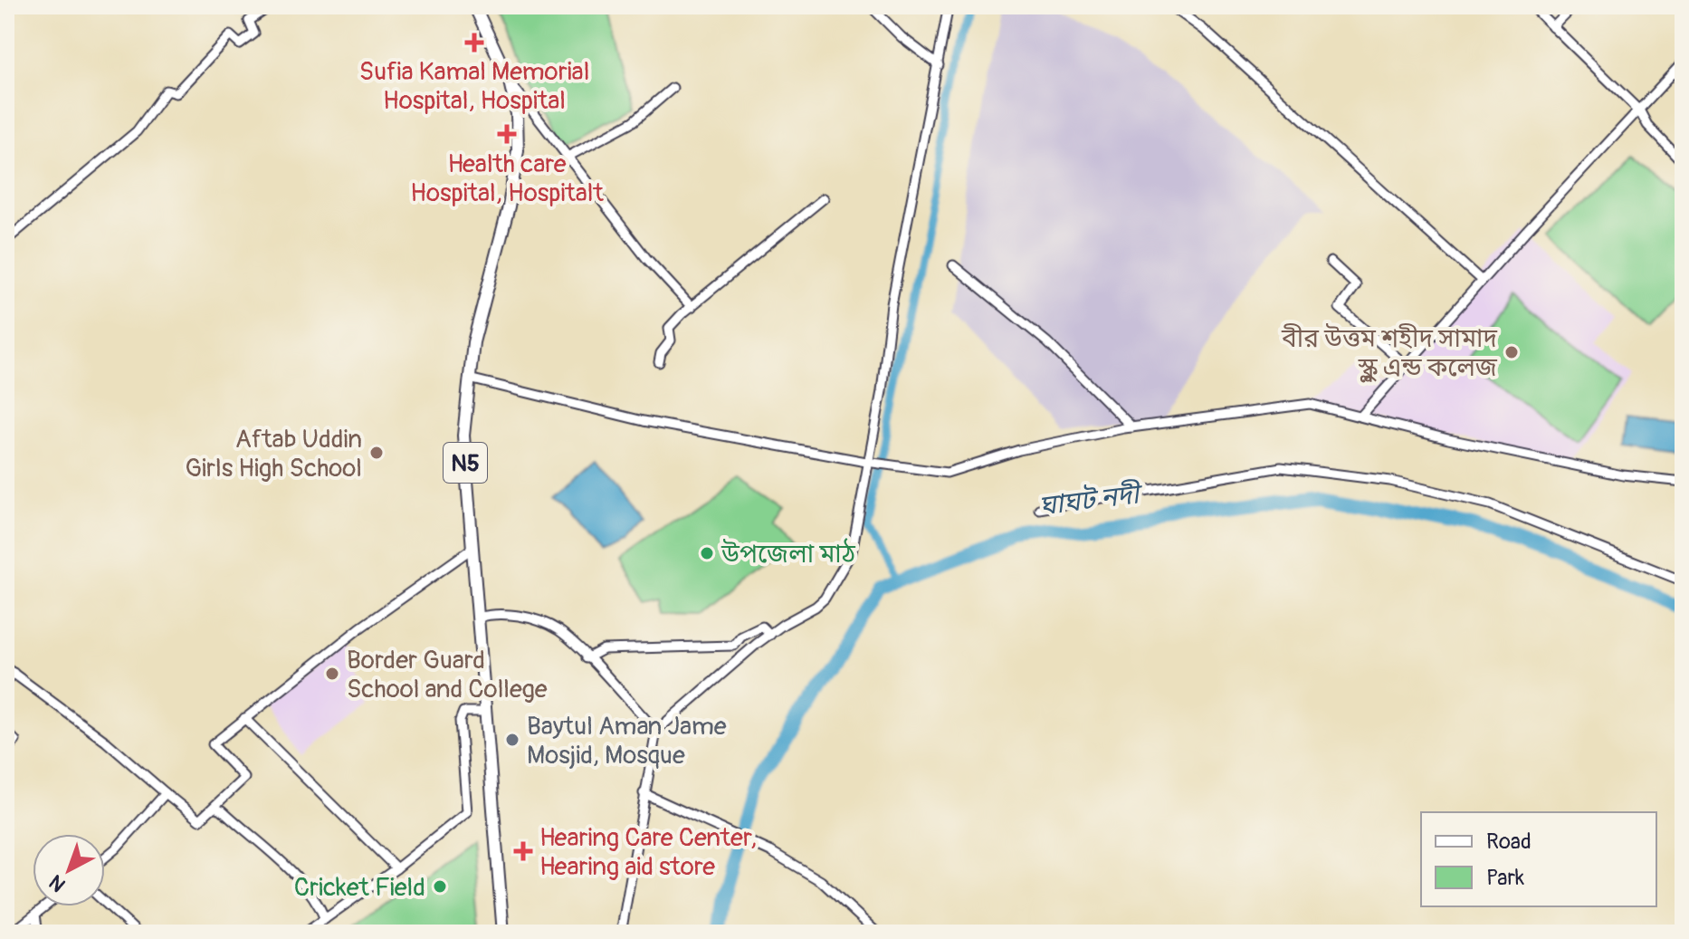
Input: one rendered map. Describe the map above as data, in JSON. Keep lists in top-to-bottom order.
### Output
{
  "streets": {
    "highway": ["N5"]
  },
  "water": ["ঘাঘট নদী"],
  "places": {
    "health": ["Sufia Kamal Memorial Hospital, Hospital", "Health care Hospital, Hospitalt", "Hearing Care Center, Hearing aid store"],
    "other": [
      "বীর উত্তম শহীদ সামাদ স্কুল এন্ড কলেজ",
      "Aftab Uddin Girls High School",
      "উপজেলা মাঠ",
      "Border Guard School and College",
      "Baytul Aman Jame Mosjid, Mosque",
      "Cricket Field"
    ]
  },
  "legend": ["Road", "Park"],
  "north": "bottom left"
}
